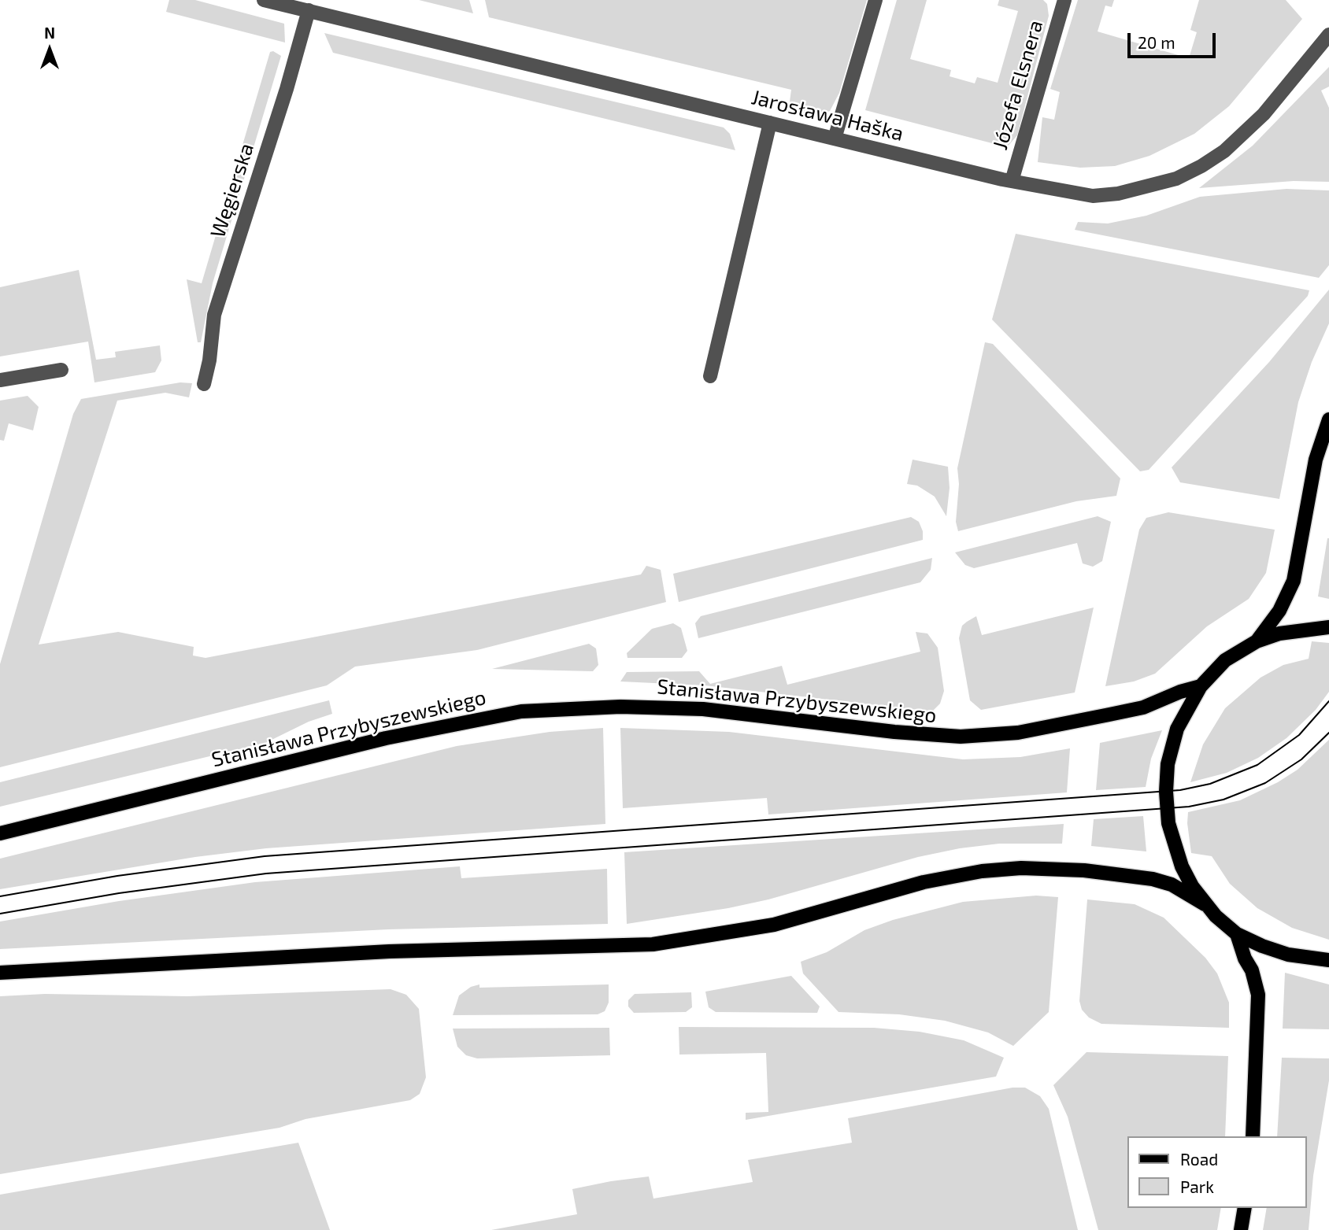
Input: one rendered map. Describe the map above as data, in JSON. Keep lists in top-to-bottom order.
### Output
{
  "streets": {
    "main road": ["Stanisława Przybyszewskiego"],
    "street": ["Józefa Elsnera", "Jarosława Haška", "Węgierska"]
  },
  "crossings": [
    ["Józefa Elsnera", "Jarosława Haška"],
    ["Jarosława Haška", "Węgierska"]
  ],
  "legend": ["Road", "Park"],
  "scale_bar": "20 m",
  "north": "top"
}
